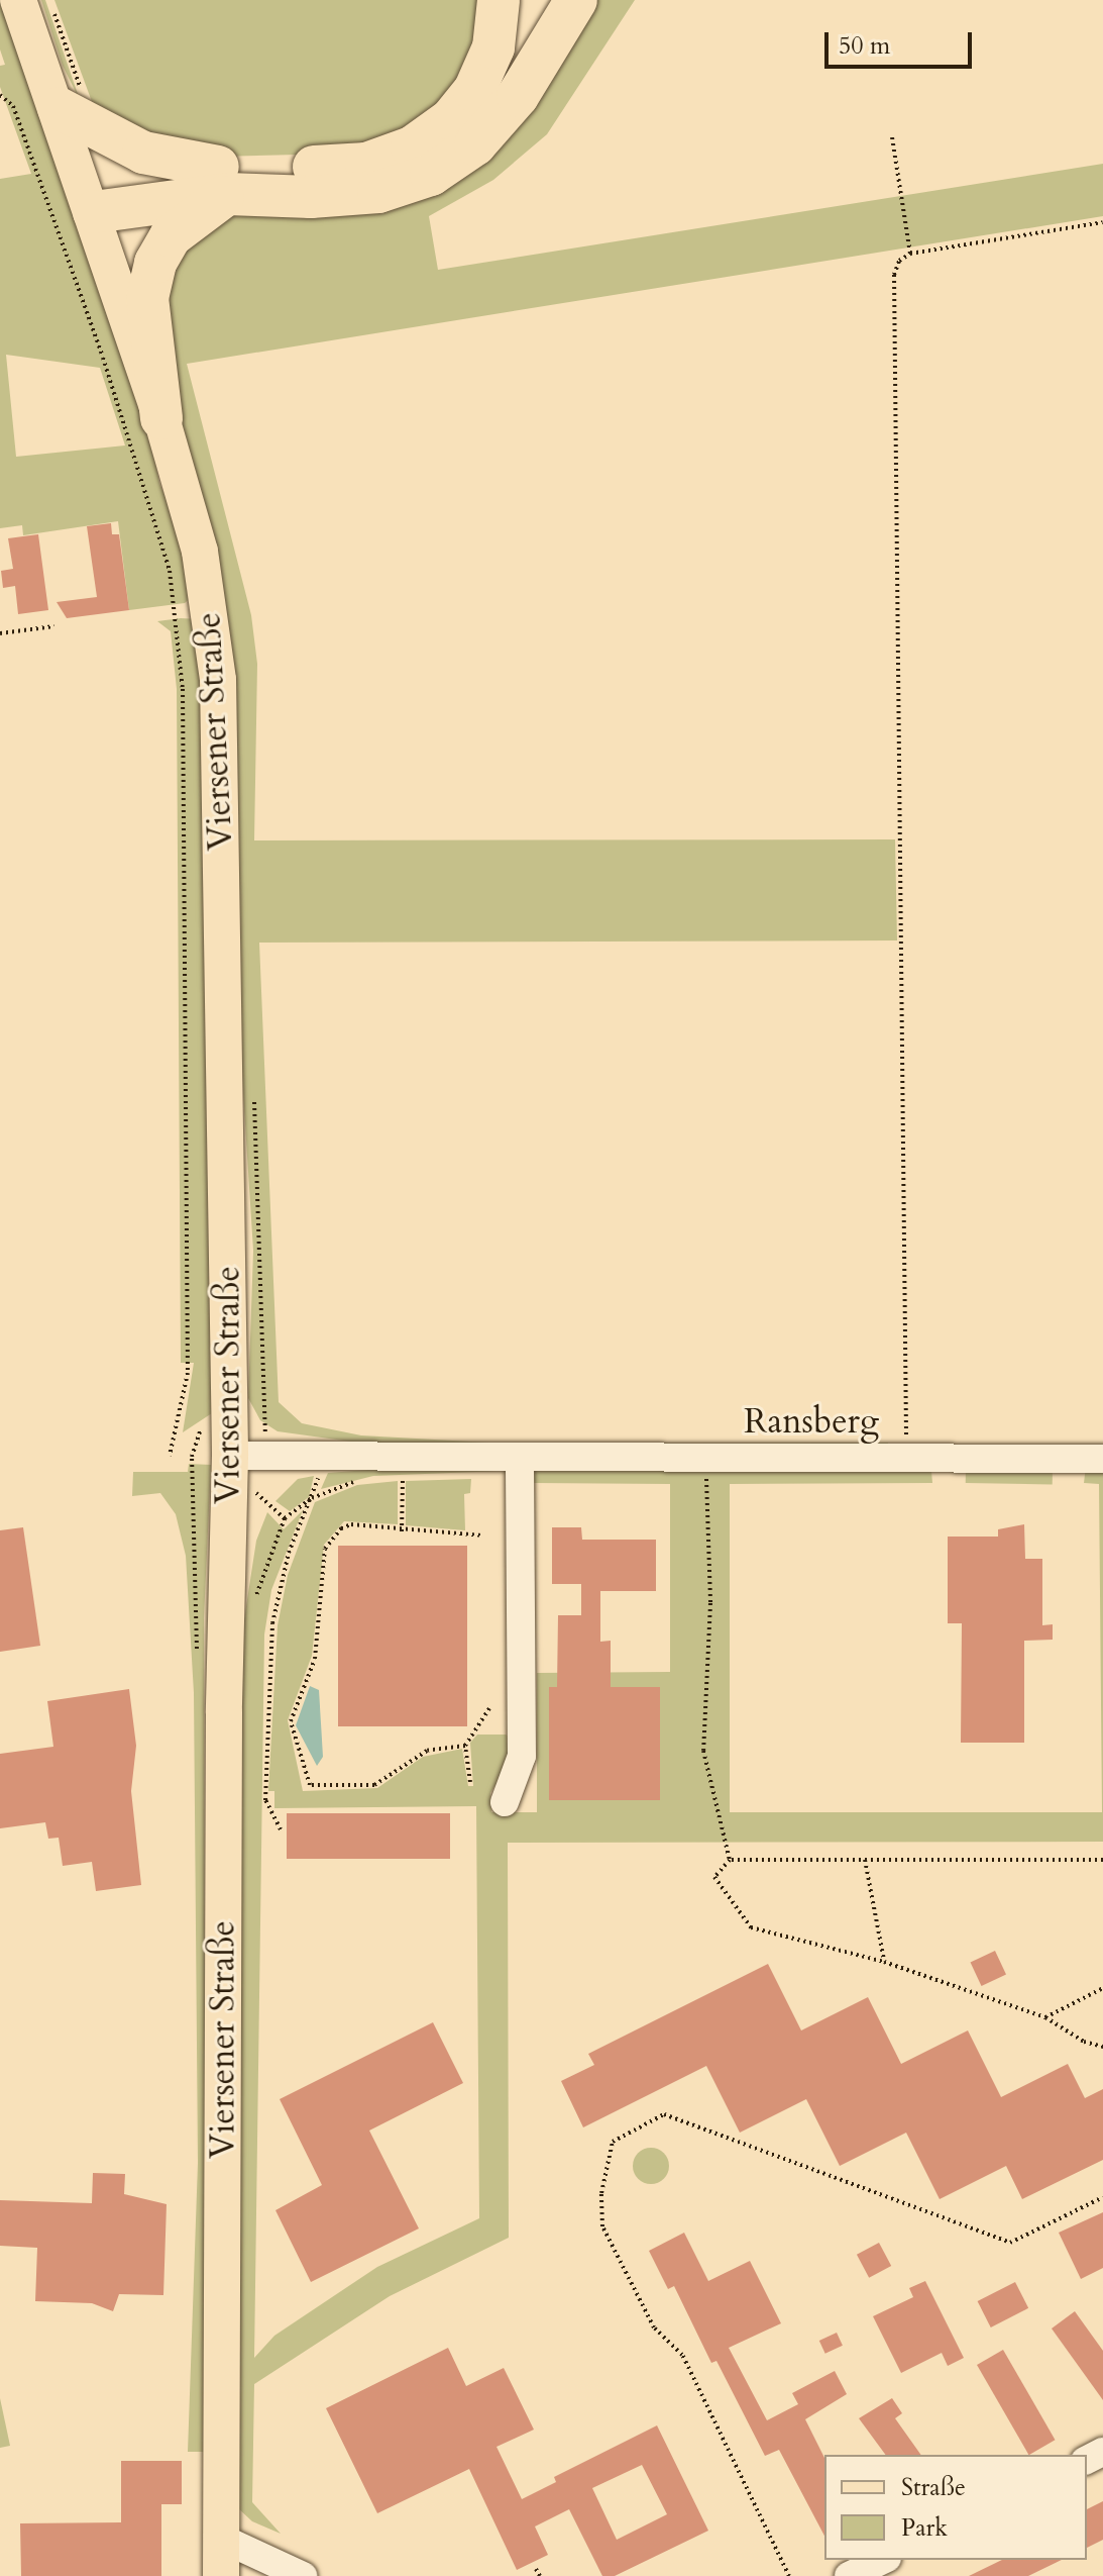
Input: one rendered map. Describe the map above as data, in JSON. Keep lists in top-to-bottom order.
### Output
{
  "streets": {
    "main road": ["Viersener Straße"],
    "street": ["Ransberg"]
  },
  "crossings": [
    ["Viersener Straße", "Ransberg"]
  ],
  "legend": ["Straße", "Park"],
  "scale_bar": "50 m"
}
